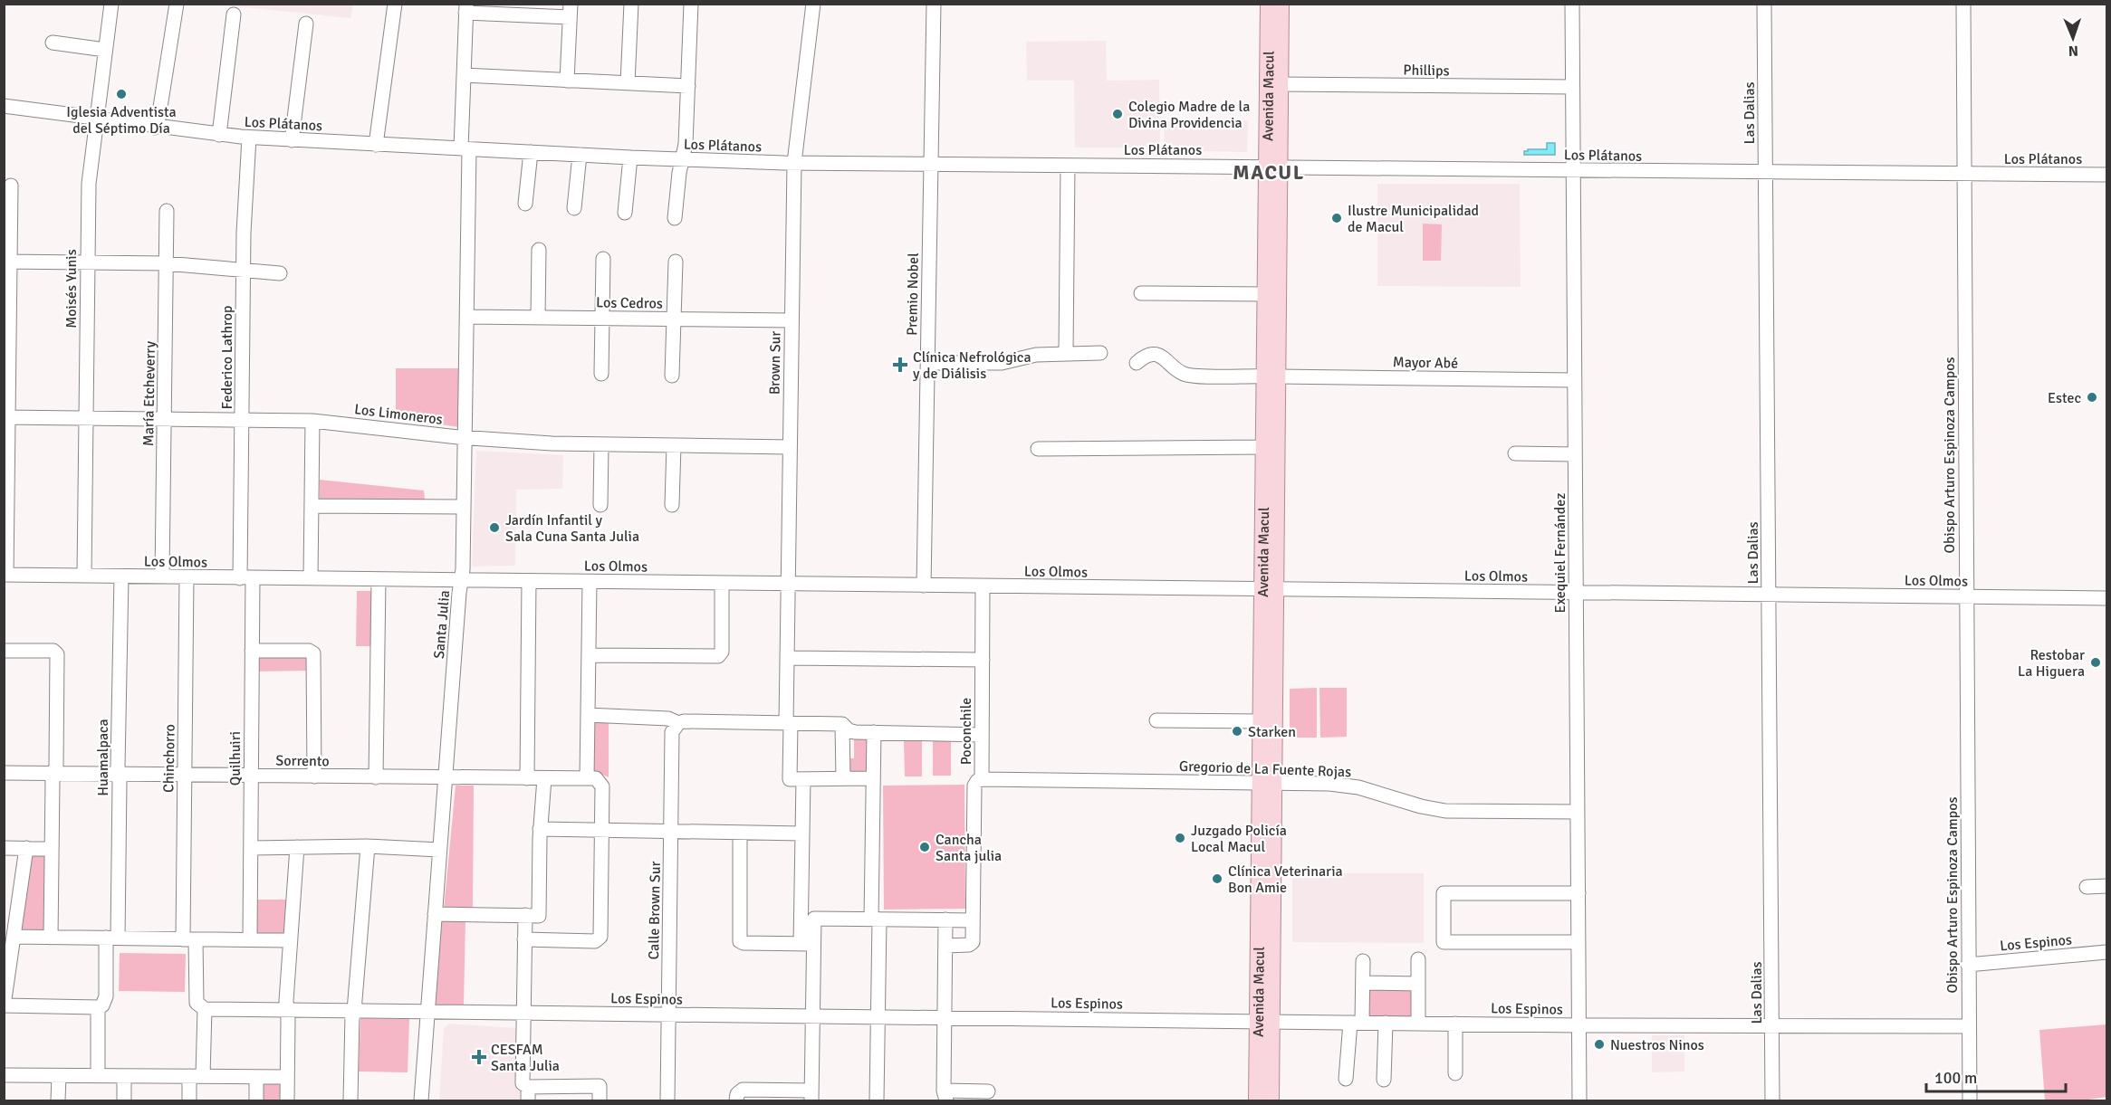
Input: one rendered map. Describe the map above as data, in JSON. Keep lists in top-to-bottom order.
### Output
{
  "streets": {
    "main road": ["Avenida Macul"],
    "street": [
      "Phillips",
      "Las Dalias",
      "Los Plátanos",
      "Moisés Yunis",
      "Premio Nobel",
      "Los Cedros",
      "Federico Lathrop",
      "Mayor Abé",
      "Brown Sur",
      "María Etcheverry",
      "Los Limoneros",
      "Obispo Arturo Espinoza Campos",
      "Exequiel Fernández",
      "Los Olmos",
      "Santa Julia",
      "Poconchile",
      "Huamalpaca",
      "Chinchorro",
      "Quilhuiri",
      "Sorrento",
      "Gregorio de La Fuente Rojas",
      "Calle Brown Sur",
      "Los Espinos"
    ]
  },
  "crossings": [
    ["Phillips", "Avenida Macul"],
    ["Phillips", "Exequiel Fernández"],
    ["Avenida Macul", "Los Plátanos"],
    ["Avenida Macul", "Mayor Abé"],
    ["Avenida Macul", "Los Olmos"],
    ["Avenida Macul", "Gregorio de La Fuente Rojas"],
    ["Avenida Macul", "Los Espinos"],
    ["Las Dalias", "Los Plátanos"],
    ["Las Dalias", "Los Olmos"],
    ["Las Dalias", "Los Espinos"],
    ["Los Plátanos", "Moisés Yunis"],
    ["Los Plátanos", "Premio Nobel"],
    ["Los Plátanos", "Federico Lathrop"],
    ["Los Plátanos", "Brown Sur"],
    ["Los Plátanos", "Obispo Arturo Espinoza Campos"],
    ["Los Plátanos", "Exequiel Fernández"],
    ["Los Plátanos", "Santa Julia"],
    ["Moisés Yunis", "Los Limoneros"],
    ["Moisés Yunis", "Los Olmos"],
    ["Premio Nobel", "Los Olmos"],
    ["Los Cedros", "Brown Sur"],
    ["Los Cedros", "Santa Julia"],
    ["Federico Lathrop", "Los Limoneros"],
    ["Federico Lathrop", "Los Olmos"],
    ["Federico Lathrop", "Quilhuiri"],
    ["Mayor Abé", "Exequiel Fernández"],
    ["Brown Sur", "Los Limoneros"],
    ["Brown Sur", "Los Olmos"],
    ["Brown Sur", "Poconchile"],
    ["Brown Sur", "Los Espinos"],
    ["María Etcheverry", "Los Limoneros"],
    ["María Etcheverry", "Los Olmos"],
    ["Los Limoneros", "Santa Julia"],
    ["Obispo Arturo Espinoza Campos", "Los Olmos"],
    ["Obispo Arturo Espinoza Campos", "Los Espinos"],
    ["Exequiel Fernández", "Los Olmos"],
    ["Exequiel Fernández", "Gregorio de La Fuente Rojas"],
    ["Exequiel Fernández", "Los Espinos"],
    ["Los Olmos", "Santa Julia"],
    ["Los Olmos", "Poconchile"],
    ["Los Olmos", "Huamalpaca"],
    ["Los Olmos", "Chinchorro"],
    ["Los Olmos", "Quilhuiri"],
    ["Santa Julia", "Sorrento"],
    ["Santa Julia", "Los Espinos"],
    ["Poconchile", "Gregorio de La Fuente Rojas"],
    ["Huamalpaca", "Sorrento"],
    ["Chinchorro", "Sorrento"],
    ["Chinchorro", "Los Espinos"],
    ["Quilhuiri", "Sorrento"],
    ["Calle Brown Sur", "Los Espinos"]
  ],
  "districts": ["MACUL"],
  "places": {
    "other": [
      "Iglesia Adventista del Séptimo Día",
      "Colegio Madre de la Divina Providencia",
      "Ilustre Municipalidad de Macul",
      "Estec",
      "Jardín Infantil y Sala Cuna Santa Julia",
      "Restobar La Higuera",
      "Starken",
      "Juzgado Policía Local Macul",
      "Cancha Santa julia",
      "Clínica Veterinaria Bon Amie",
      "Nuestros Ninos"
    ],
    "health": ["Clínica Nefrológica y de Diálisis", "CESFAM Santa Julia"]
  },
  "scale_bar": "100 m",
  "north": "bottom"
}
